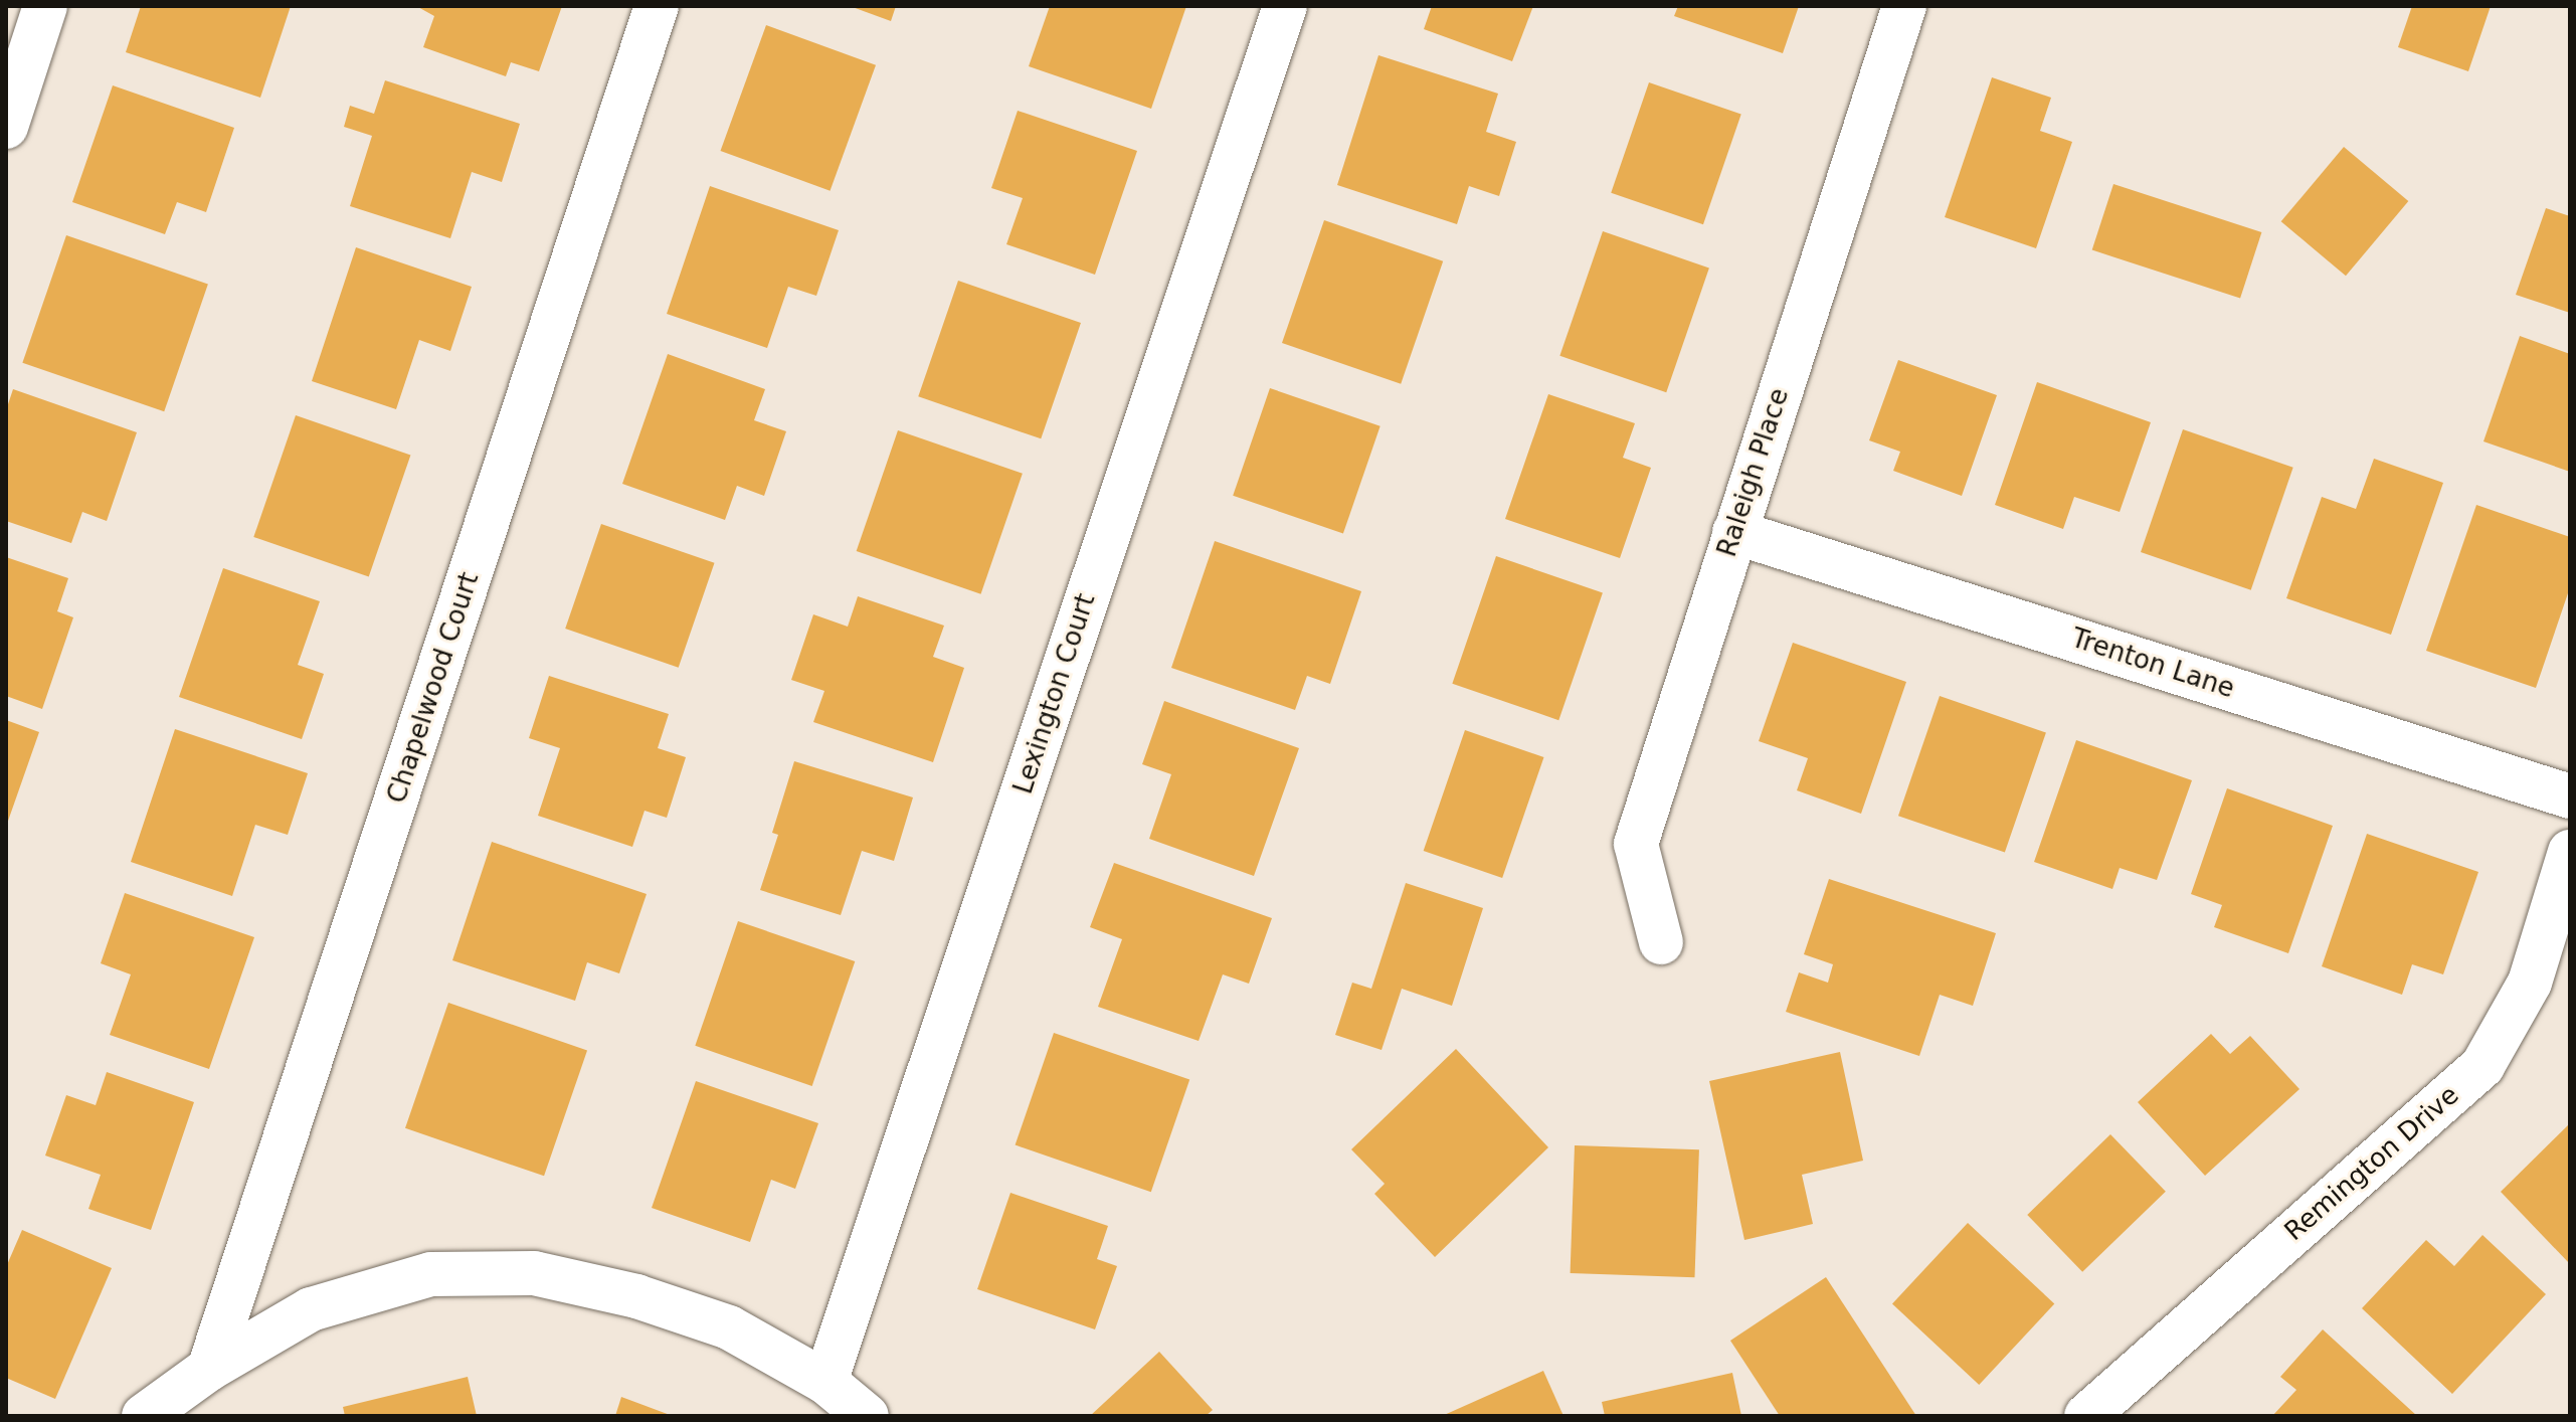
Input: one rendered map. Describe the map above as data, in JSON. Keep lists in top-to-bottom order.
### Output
{
  "streets": {
    "street": [
      "Raleigh Place",
      "Trenton Lane",
      "Chapelwood Court",
      "Lexington Court",
      "Remington Drive"
    ]
  },
  "crossings": [
    ["Raleigh Place", "Trenton Lane"]
  ]
}
